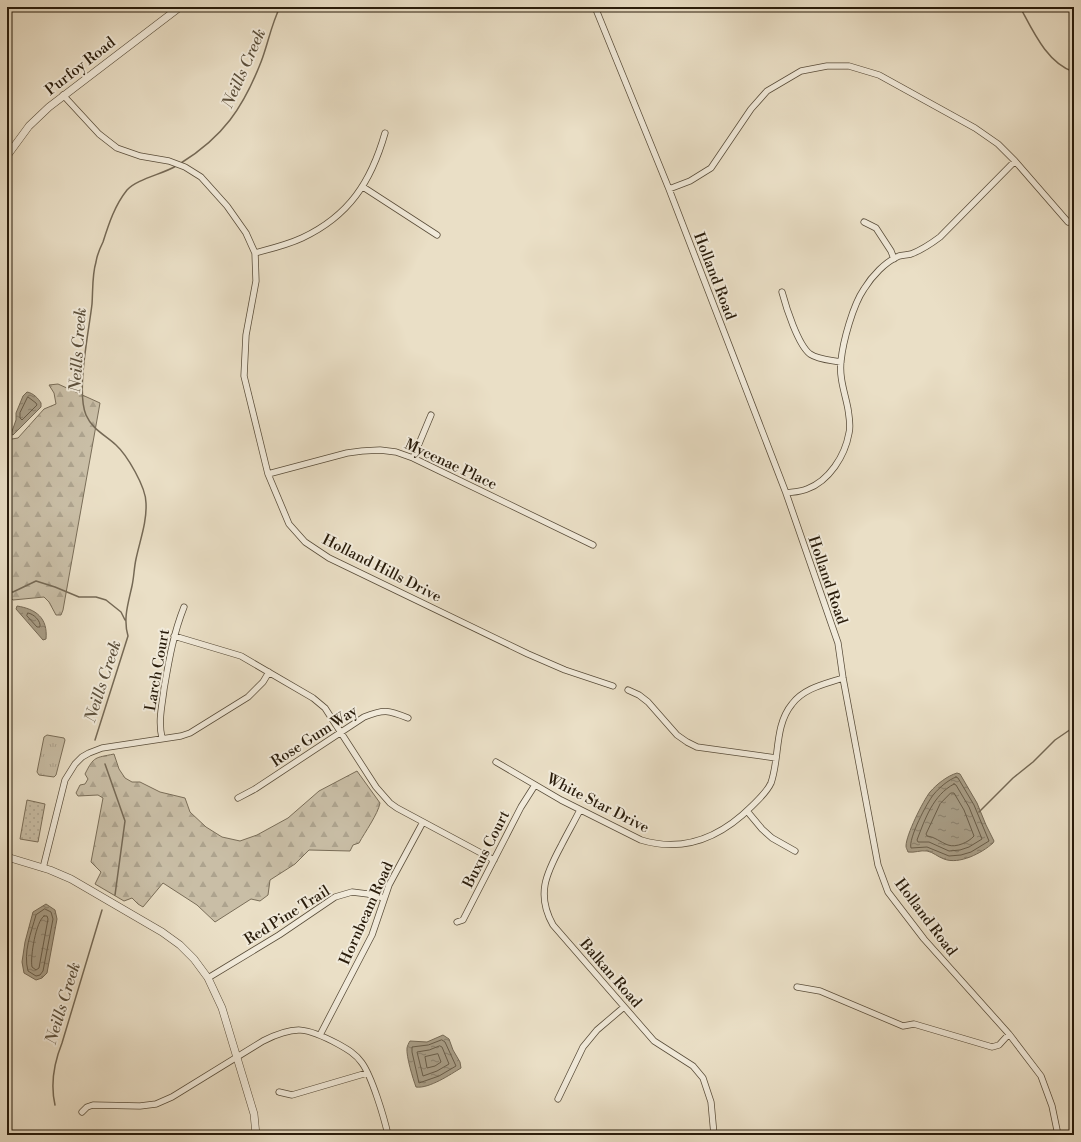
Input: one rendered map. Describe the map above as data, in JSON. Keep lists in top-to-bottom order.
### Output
{
  "streets": {
    "street": [
      "Purfoy Road",
      "Holland Road",
      "Mycenae Place",
      "Holland Hills Drive",
      "Larch Court",
      "Rose Gum Way",
      "White Star Drive",
      "Buxus Court",
      "Hornbeam Road",
      "Red Pine Trail",
      "Balkan Road"
    ]
  },
  "crossings": [
    ["Purfoy Road", "Holland Hills Drive"],
    ["Holland Road", "White Star Drive"],
    ["Mycenae Place", "Holland Hills Drive"],
    ["White Star Drive", "Buxus Court"],
    ["White Star Drive", "Balkan Road"],
    ["Hornbeam Road", "Red Pine Trail"]
  ],
  "water": ["Neills Creek"]
}
